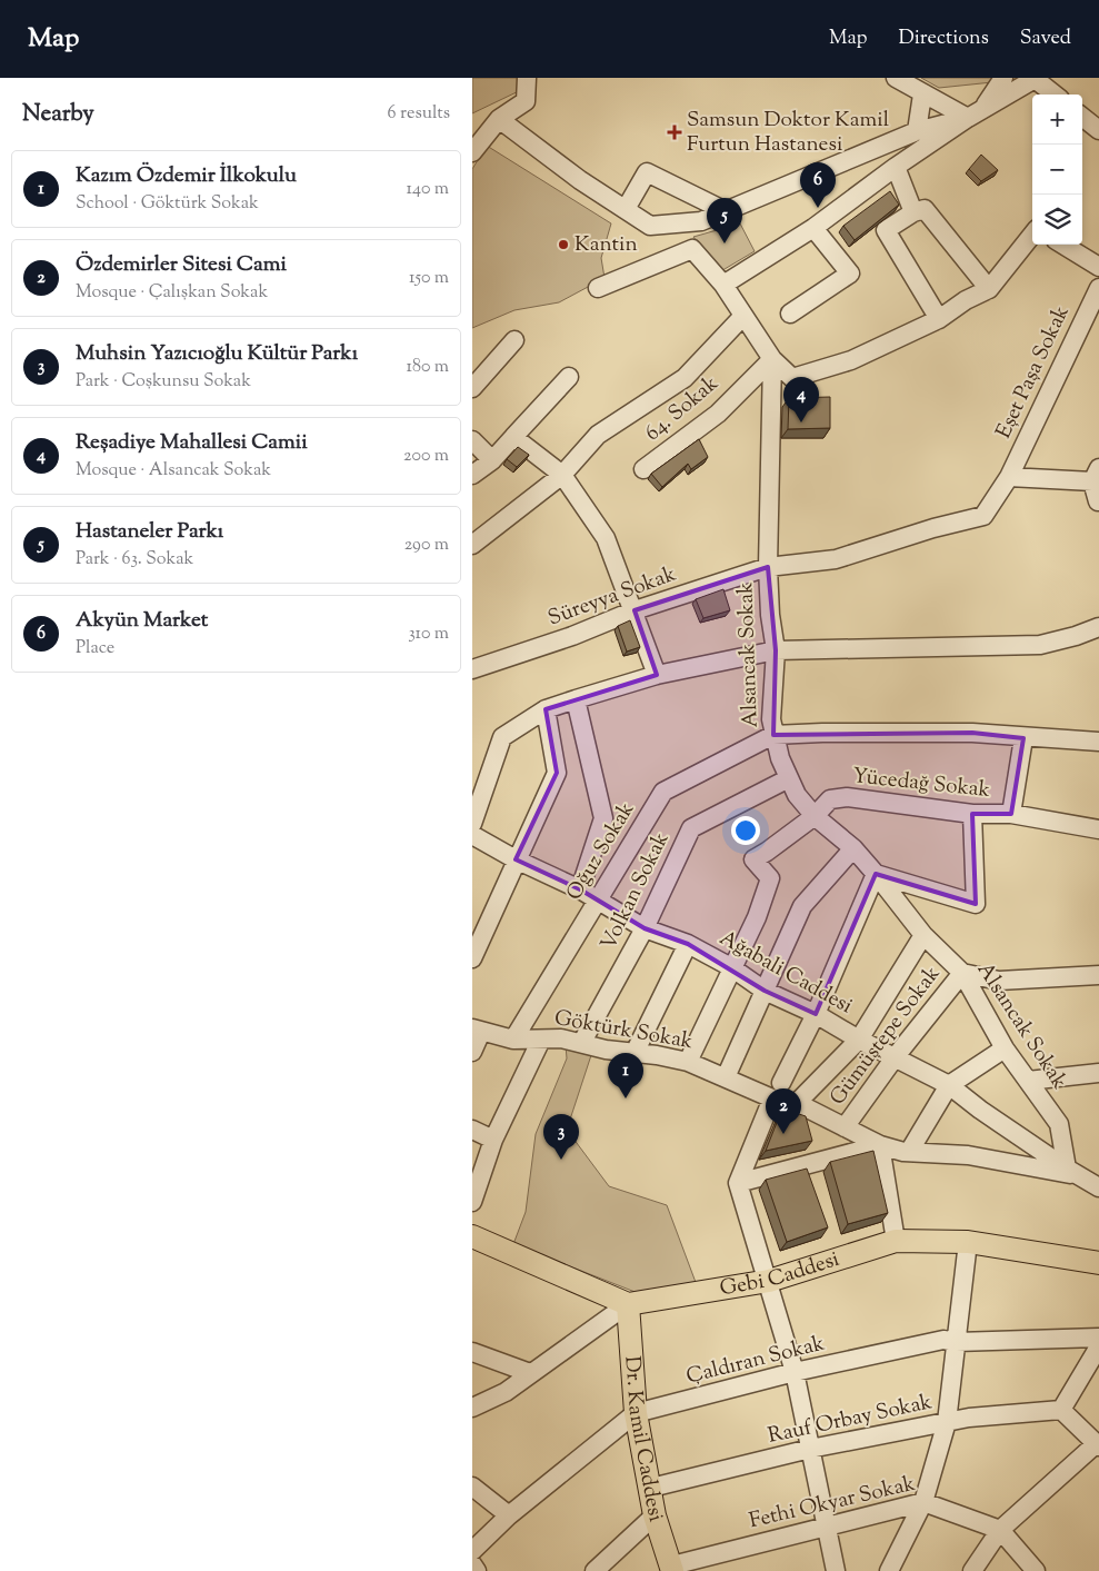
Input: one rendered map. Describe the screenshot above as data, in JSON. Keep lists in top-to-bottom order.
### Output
{
  "streets": {
    "main road": ["Gebi Caddesi", "Dr. Kamil Caddesi"],
    "street": [
      "Eşet Paşa Sokak",
      "64. Sokak",
      "Süreyya Sokak",
      "Alsancak Sokak",
      "Yücedağ Sokak",
      "Oğuz Sokak",
      "Volkan Sokak",
      "Ağabali Caddesi",
      "Göktürk Sokak",
      "Gümüştepe Sokak",
      "Çaldıran Sokak",
      "Rauf Orbay Sokak",
      "Fethi Okyar Sokak"
    ]
  },
  "crossings": [
    ["Eşet Paşa Sokak", "Süreyya Sokak"],
    ["Eşet Paşa Sokak", "Alsancak Sokak"],
    ["64. Sokak", "Alsancak Sokak"],
    ["Süreyya Sokak", "Alsancak Sokak"],
    ["Alsancak Sokak", "Yücedağ Sokak"],
    ["Alsancak Sokak", "Oğuz Sokak"],
    ["Alsancak Sokak", "Volkan Sokak"],
    ["Alsancak Sokak", "Ağabali Caddesi"],
    ["Alsancak Sokak", "Göktürk Sokak"],
    ["Alsancak Sokak", "Gümüştepe Sokak"],
    ["Yücedağ Sokak", "Ağabali Caddesi"],
    ["Yücedağ Sokak", "Göktürk Sokak"],
    ["Oğuz Sokak", "Ağabali Caddesi"],
    ["Oğuz Sokak", "Göktürk Sokak"],
    ["Volkan Sokak", "Ağabali Caddesi"],
    ["Volkan Sokak", "Göktürk Sokak"],
    ["Ağabali Caddesi", "Göktürk Sokak"],
    ["Ağabali Caddesi", "Gümüştepe Sokak"],
    ["Göktürk Sokak", "Gümüştepe Sokak"],
    ["Gebi Caddesi", "Dr. Kamil Caddesi"],
    ["Çaldıran Sokak", "Dr. Kamil Caddesi"],
    ["Rauf Orbay Sokak", "Dr. Kamil Caddesi"],
    ["Dr. Kamil Caddesi", "Fethi Okyar Sokak"]
  ],
  "places": {
    "health": ["Samsun Doktor Kamil Furtun Hastanesi"],
    "other": ["Kantin"]
  },
  "page": {
    "header": "Map",
    "nav": ["Map", "Directions", "Saved"],
    "heading": ["Nearby", "6 results"],
    "map_buttons": ["+", "−"],
    "list": [
      {
        "mark": "1",
        "name": "Kazım Özdemir İlkokulu",
        "note": "School · Göktürk Sokak",
        "value": "140 m"
      },
      {
        "mark": "2",
        "name": "Özdemirler Sitesi Cami",
        "note": "Mosque · Çalışkan Sokak",
        "value": "150 m"
      },
      {
        "mark": "3",
        "name": "Muhsin Yazıcıoğlu Kültür Parkı",
        "note": "Park · Coşkunsu Sokak",
        "value": "180 m"
      },
      {
        "mark": "4",
        "name": "Reşadiye Mahallesi Camii",
        "note": "Mosque · Alsancak Sokak",
        "value": "200 m"
      },
      {
        "mark": "5",
        "name": "Hastaneler Parkı",
        "note": "Park · 63. Sokak",
        "value": "290 m"
      },
      {
        "mark": "6",
        "name": "Akyün Market",
        "note": "Place",
        "value": "310 m"
      }
    ],
    "pins": [
      "6",
      "5",
      "4",
      "1",
      "2",
      "3"
    ]
  }
}
